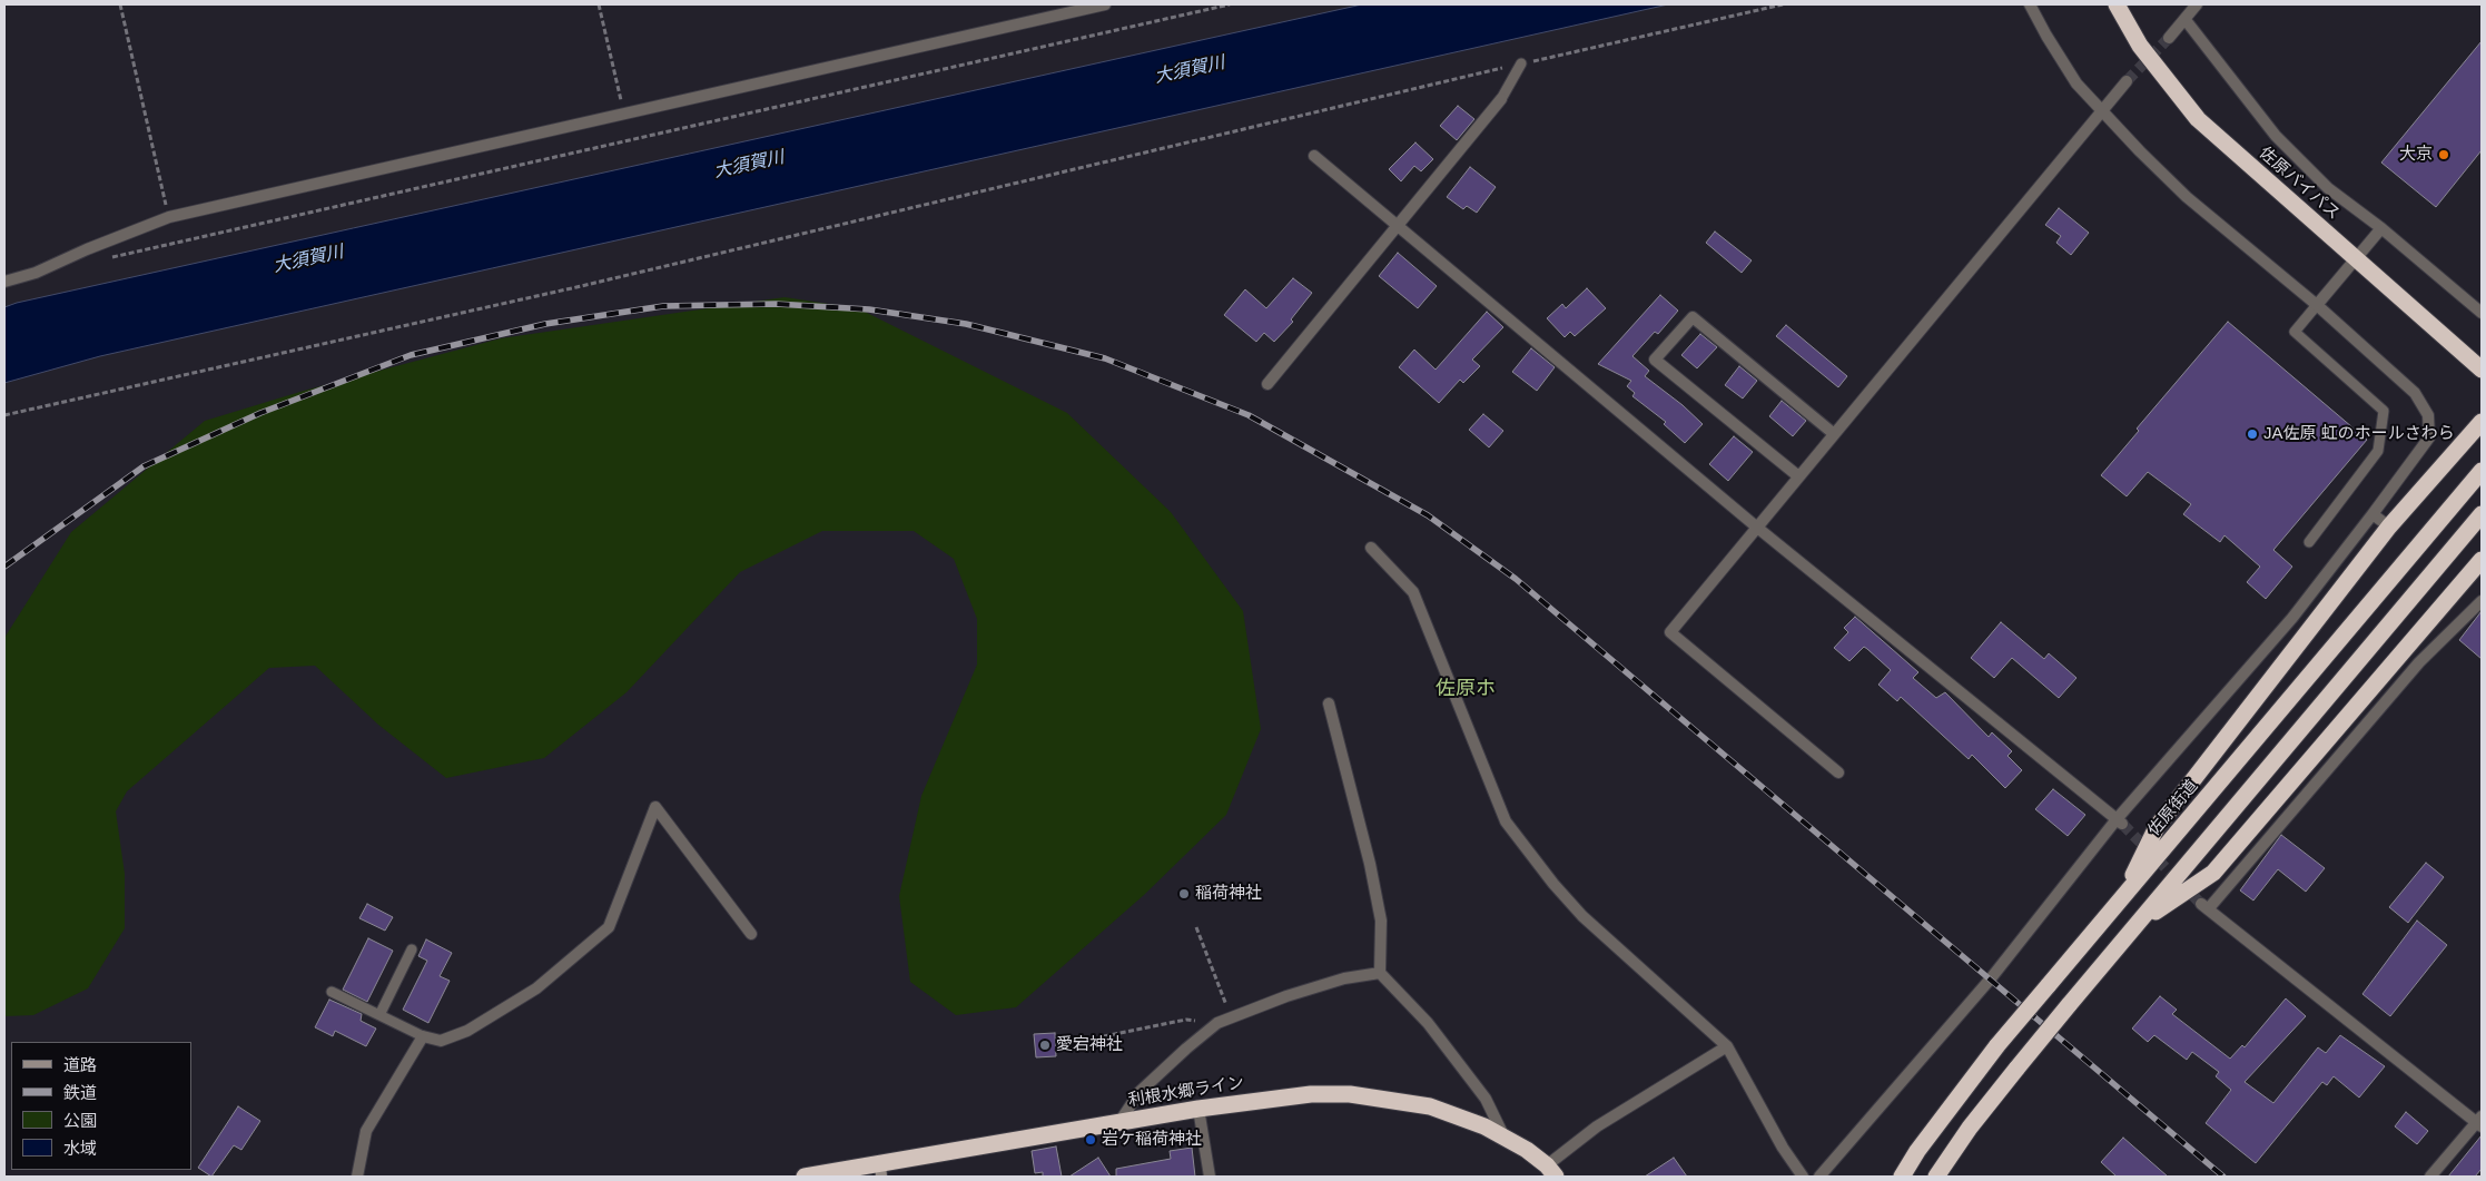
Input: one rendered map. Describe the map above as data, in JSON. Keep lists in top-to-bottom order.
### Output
{
  "streets": {
    "highway": ["佐原バイパス", "佐原街道", "利根水郷ライン"]
  },
  "districts": ["佐原ホ"],
  "water": ["大須賀川"],
  "places": [
    "大京",
    "JA佐原 虹のホールさわら",
    "稲荷神社",
    "愛宕神社",
    "岩ケ稲荷神社"
  ],
  "legend": [
    "道路",
    "鉄道",
    "公園",
    "水域"
  ]
}
